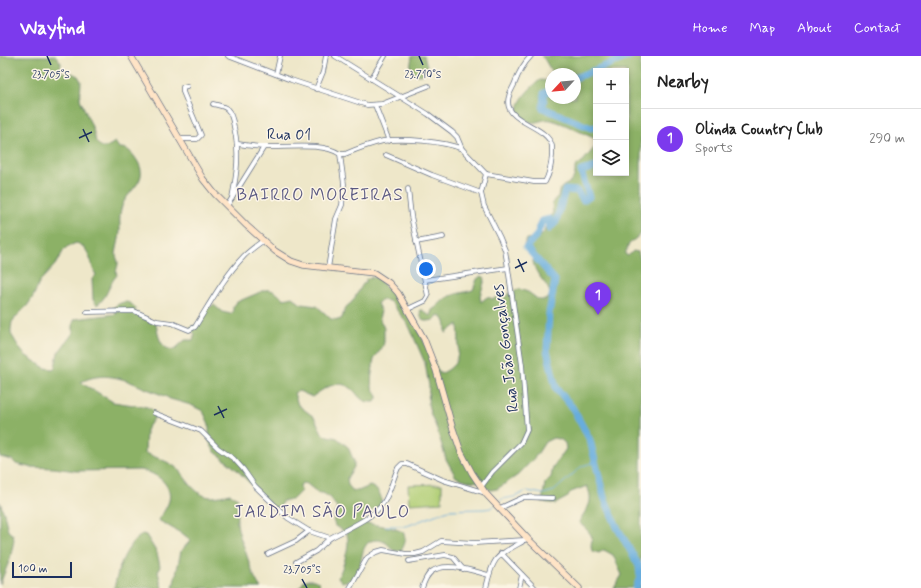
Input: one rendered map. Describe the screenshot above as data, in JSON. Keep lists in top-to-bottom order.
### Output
{
  "streets": {
    "street": ["Rua 01", "Rua João Gonçalves"]
  },
  "districts": ["BAIRRO MOREIRAS", "JARDIM SÃO PAULO"],
  "scale_bar": "100 m",
  "north": "bottom left",
  "page": {
    "header": "Wayfind",
    "nav": [
      "Home",
      "Map",
      "About",
      "Contact"
    ],
    "heading": "Nearby",
    "map_buttons": ["+", "−"],
    "list": [
      {
        "mark": "1",
        "name": "Olinda Country Club",
        "note": "Sports",
        "value": "290 m"
      }
    ],
    "pins": "1",
    "scale": "100 m"
  },
  "coordinates": ["23.710°S", "23.705°S"]
}
